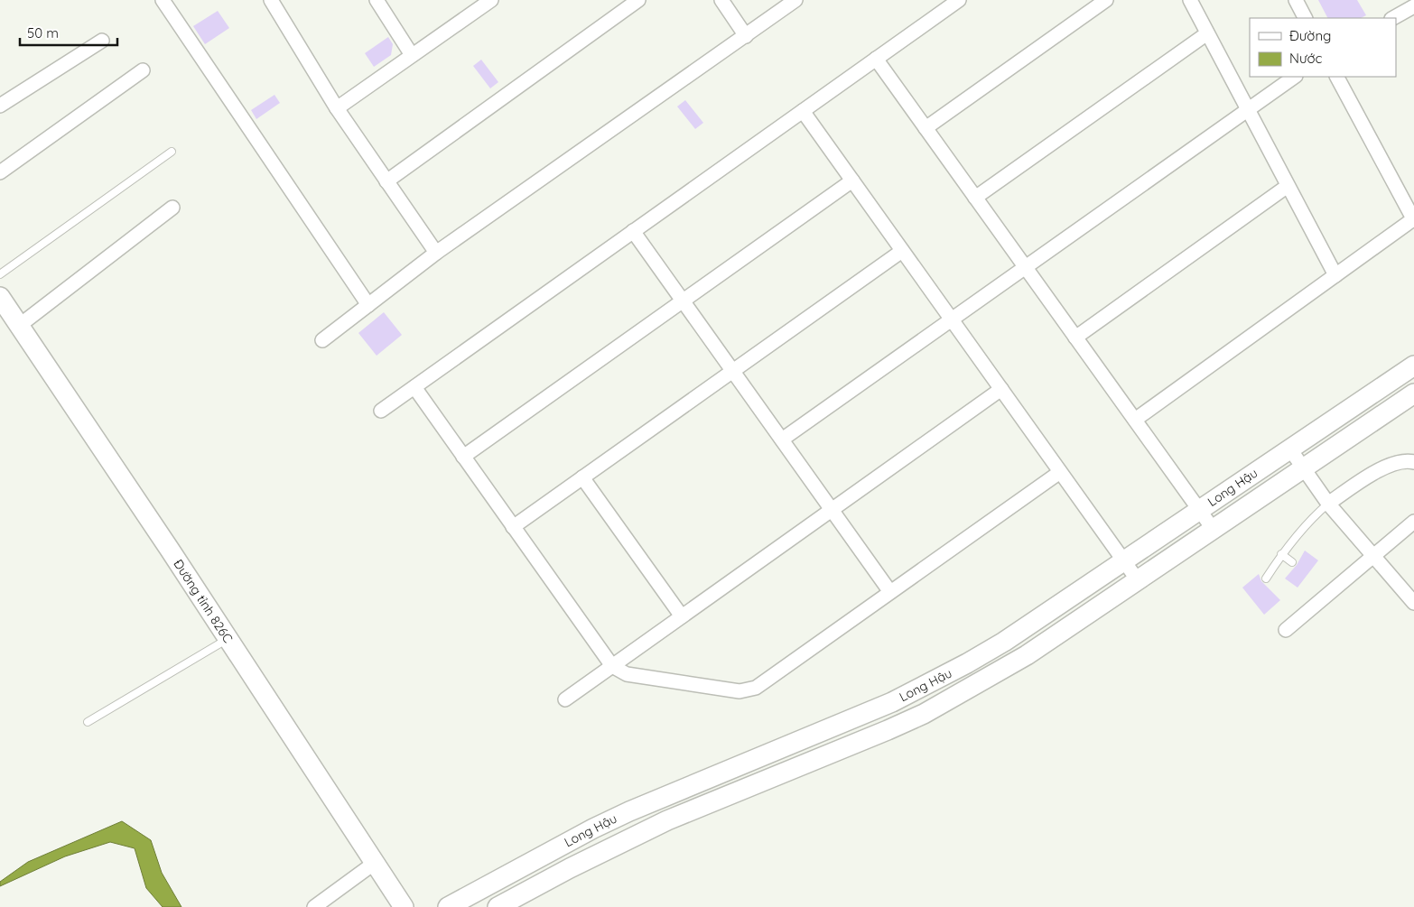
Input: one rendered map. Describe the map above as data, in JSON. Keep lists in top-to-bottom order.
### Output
{
  "streets": {
    "main road": ["Long Hậu", "Đường tỉnh 826C"]
  },
  "legend": ["Đường", "Nước"],
  "scale_bar": "50 m"
}
